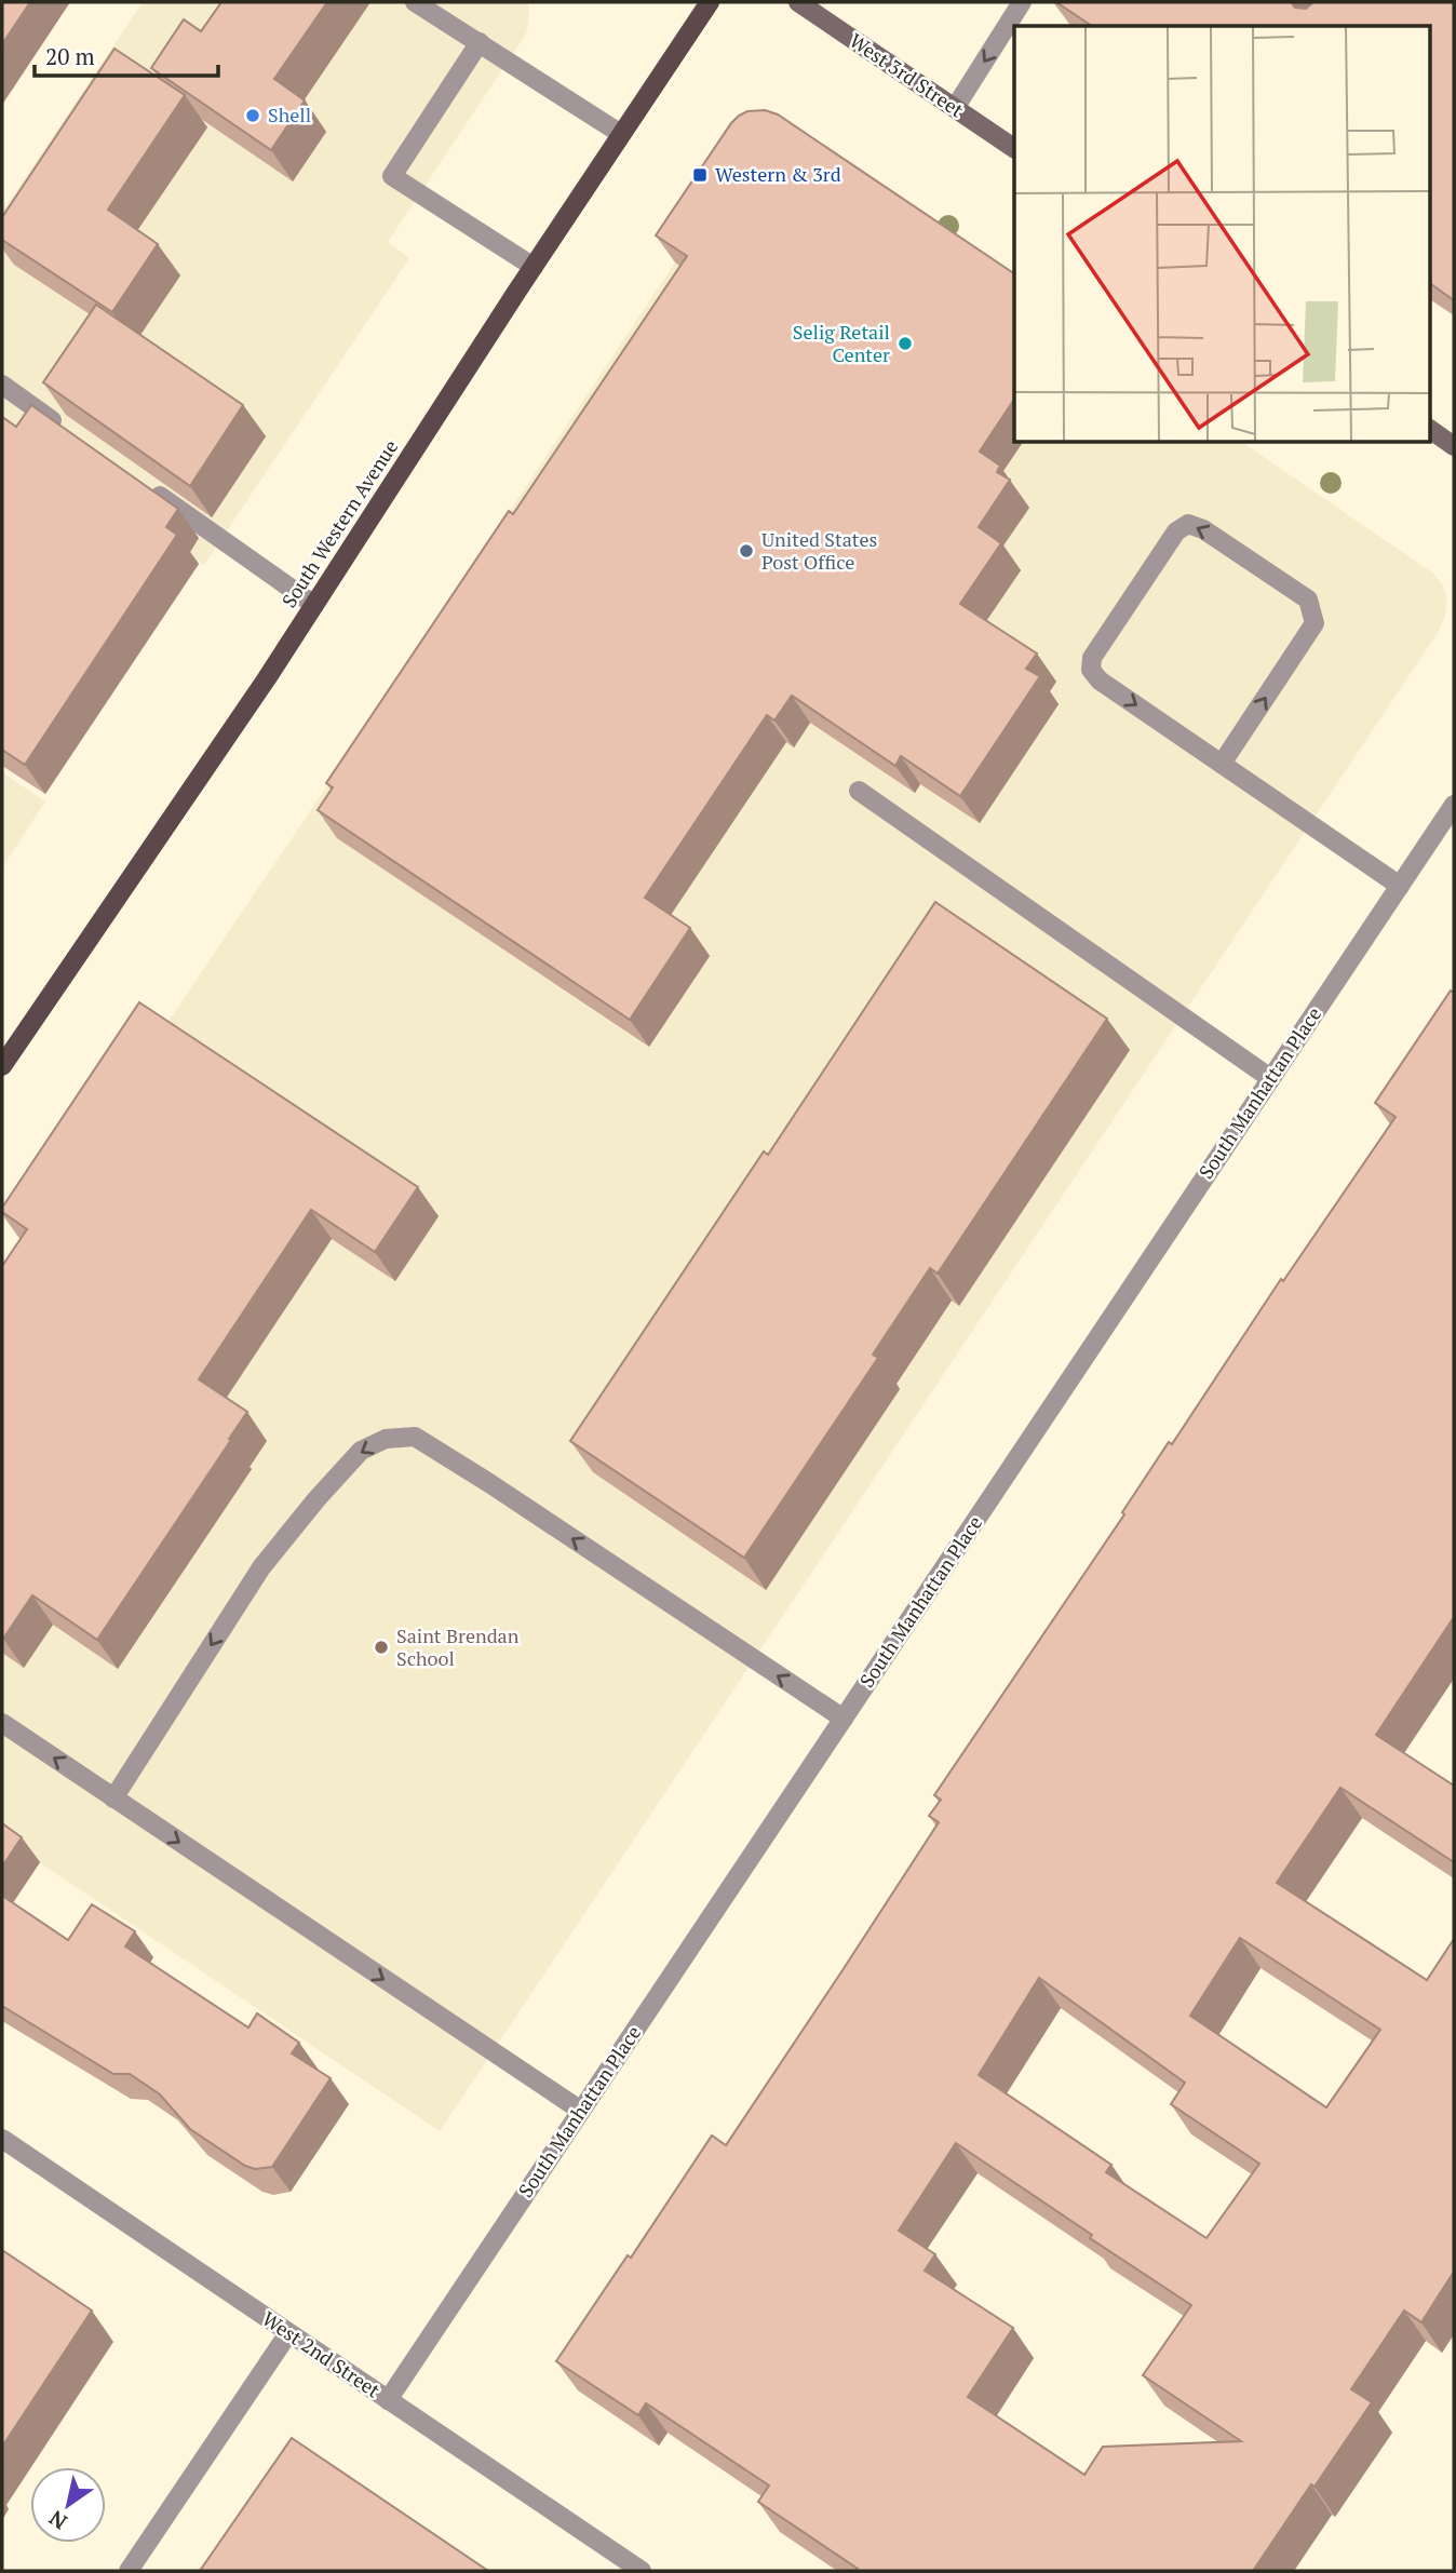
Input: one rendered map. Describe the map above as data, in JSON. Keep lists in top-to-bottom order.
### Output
{
  "streets": {
    "main road": ["West 3rd Street", "South Western Avenue"],
    "street": ["South Manhattan Place", "West 2nd Street"]
  },
  "crossings": [
    ["South Manhattan Place", "West 2nd Street"]
  ],
  "places": {
    "other": [
      "Shell",
      "Selig Retail Center",
      "United States Post Office",
      "Saint Brendan School"
    ],
    "transit": ["Western & 3rd"]
  },
  "scale_bar": "20 m",
  "north": "bottom left"
}
